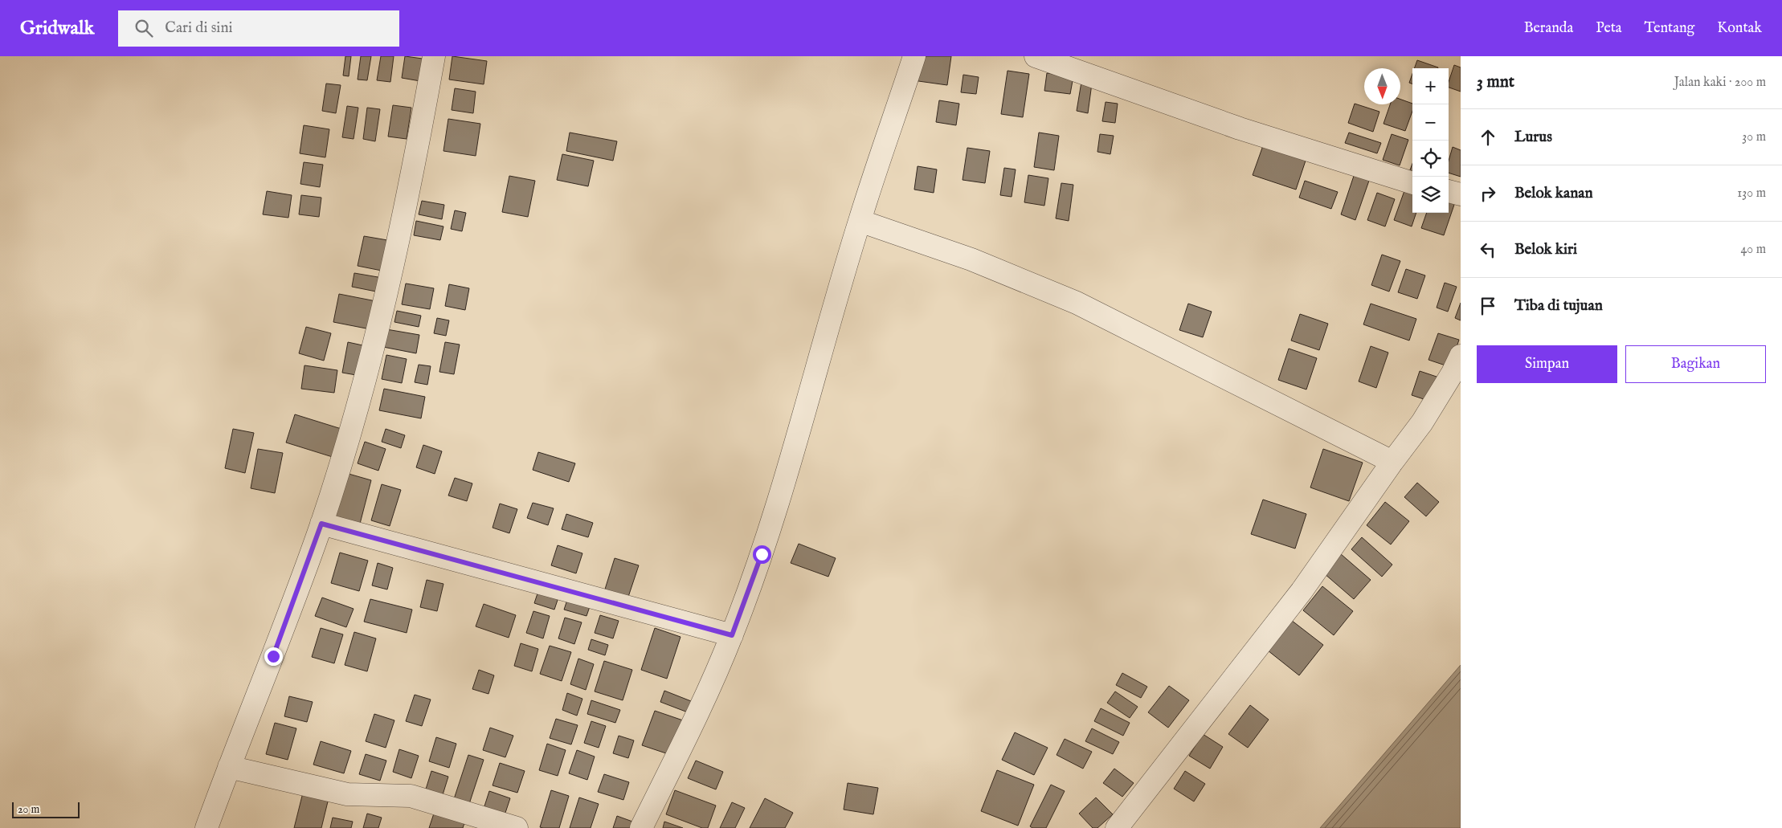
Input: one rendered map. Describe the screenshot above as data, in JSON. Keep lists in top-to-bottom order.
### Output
{
  "scale_bar": "20 m",
  "north": "bottom",
  "page": {
    "header": "Gridwalk",
    "search": "Cari di sini",
    "nav": [
      "Beranda",
      "Peta",
      "Tentang",
      "Kontak"
    ],
    "heading": ["3 mnt", "Jalan kaki · 200 m"],
    "map_buttons": ["+", "−"],
    "list": [
      ["Lurus", "30 m"],
      ["Belok kanan", "130 m"],
      ["Belok kiri", "40 m"],
      "Tiba di tujuan"
    ],
    "buttons": ["Simpan", "Bagikan"],
    "scale": "20 m"
  }
}
